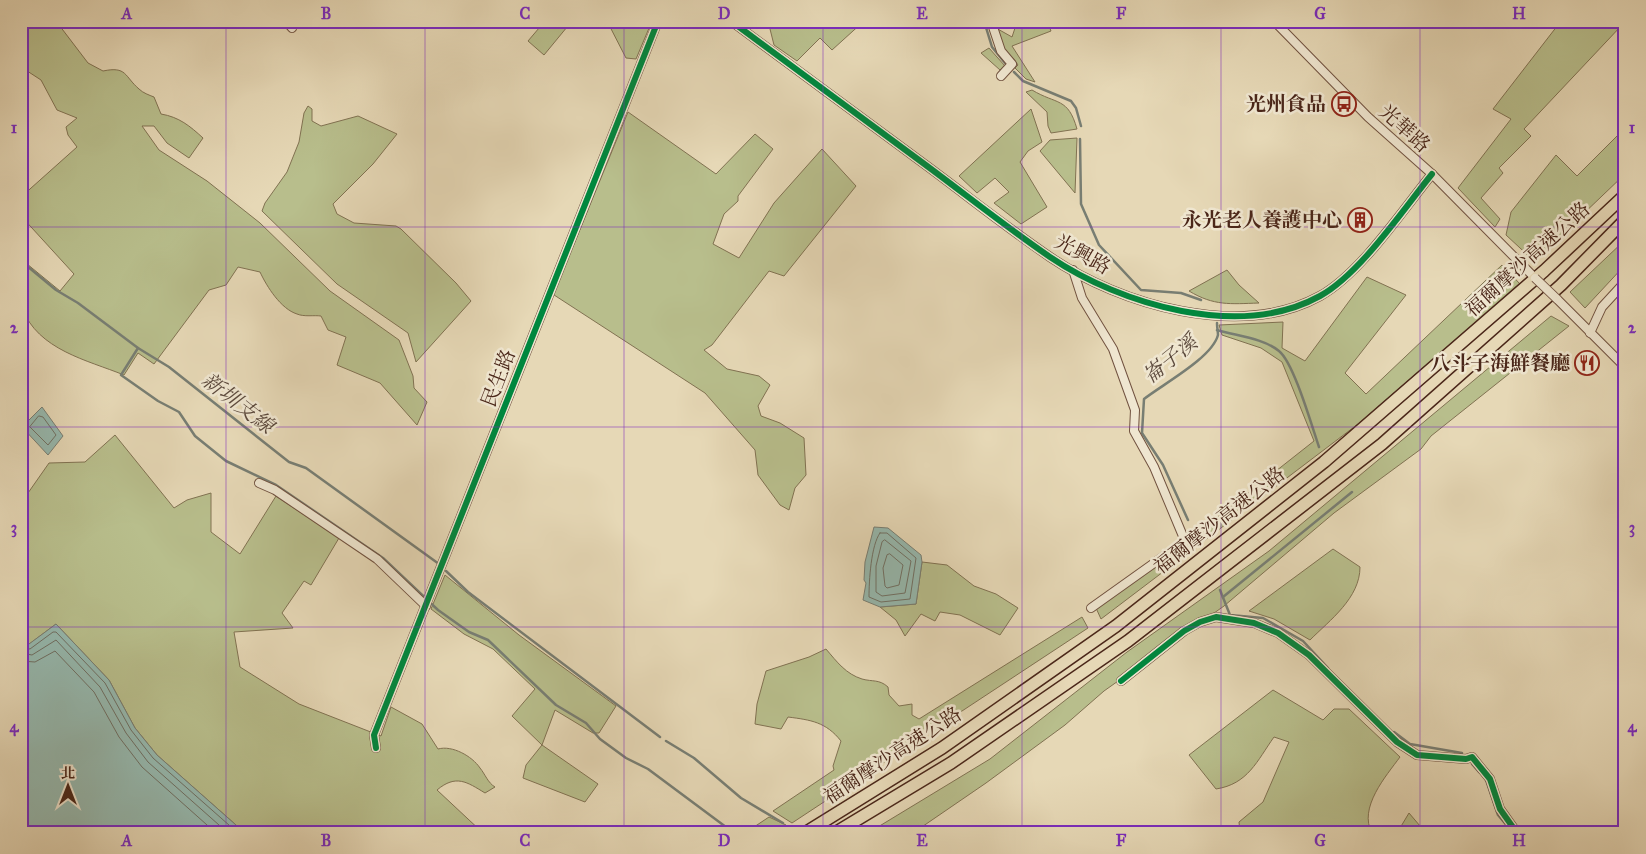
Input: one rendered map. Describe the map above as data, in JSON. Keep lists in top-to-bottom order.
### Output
{
  "streets": {
    "highway": ["福爾摩沙高速公路"],
    "street": ["光華路", "光興路", "民生路"]
  },
  "crossings": [
    ["光華路", "光興路"]
  ],
  "water": ["崙子溪", "新圳支線"],
  "places": {
    "bus stop": ["光州食品"],
    "building": ["永光老人養護中心"],
    "restaurant": ["八斗子海鮮餐廳"]
  },
  "north": "top",
  "grid": {
    "columns": [
      "A",
      "B",
      "C",
      "D",
      "E",
      "F",
      "G",
      "H"
    ],
    "rows": [
      "1",
      "2",
      "3",
      "4"
    ]
  }
}
